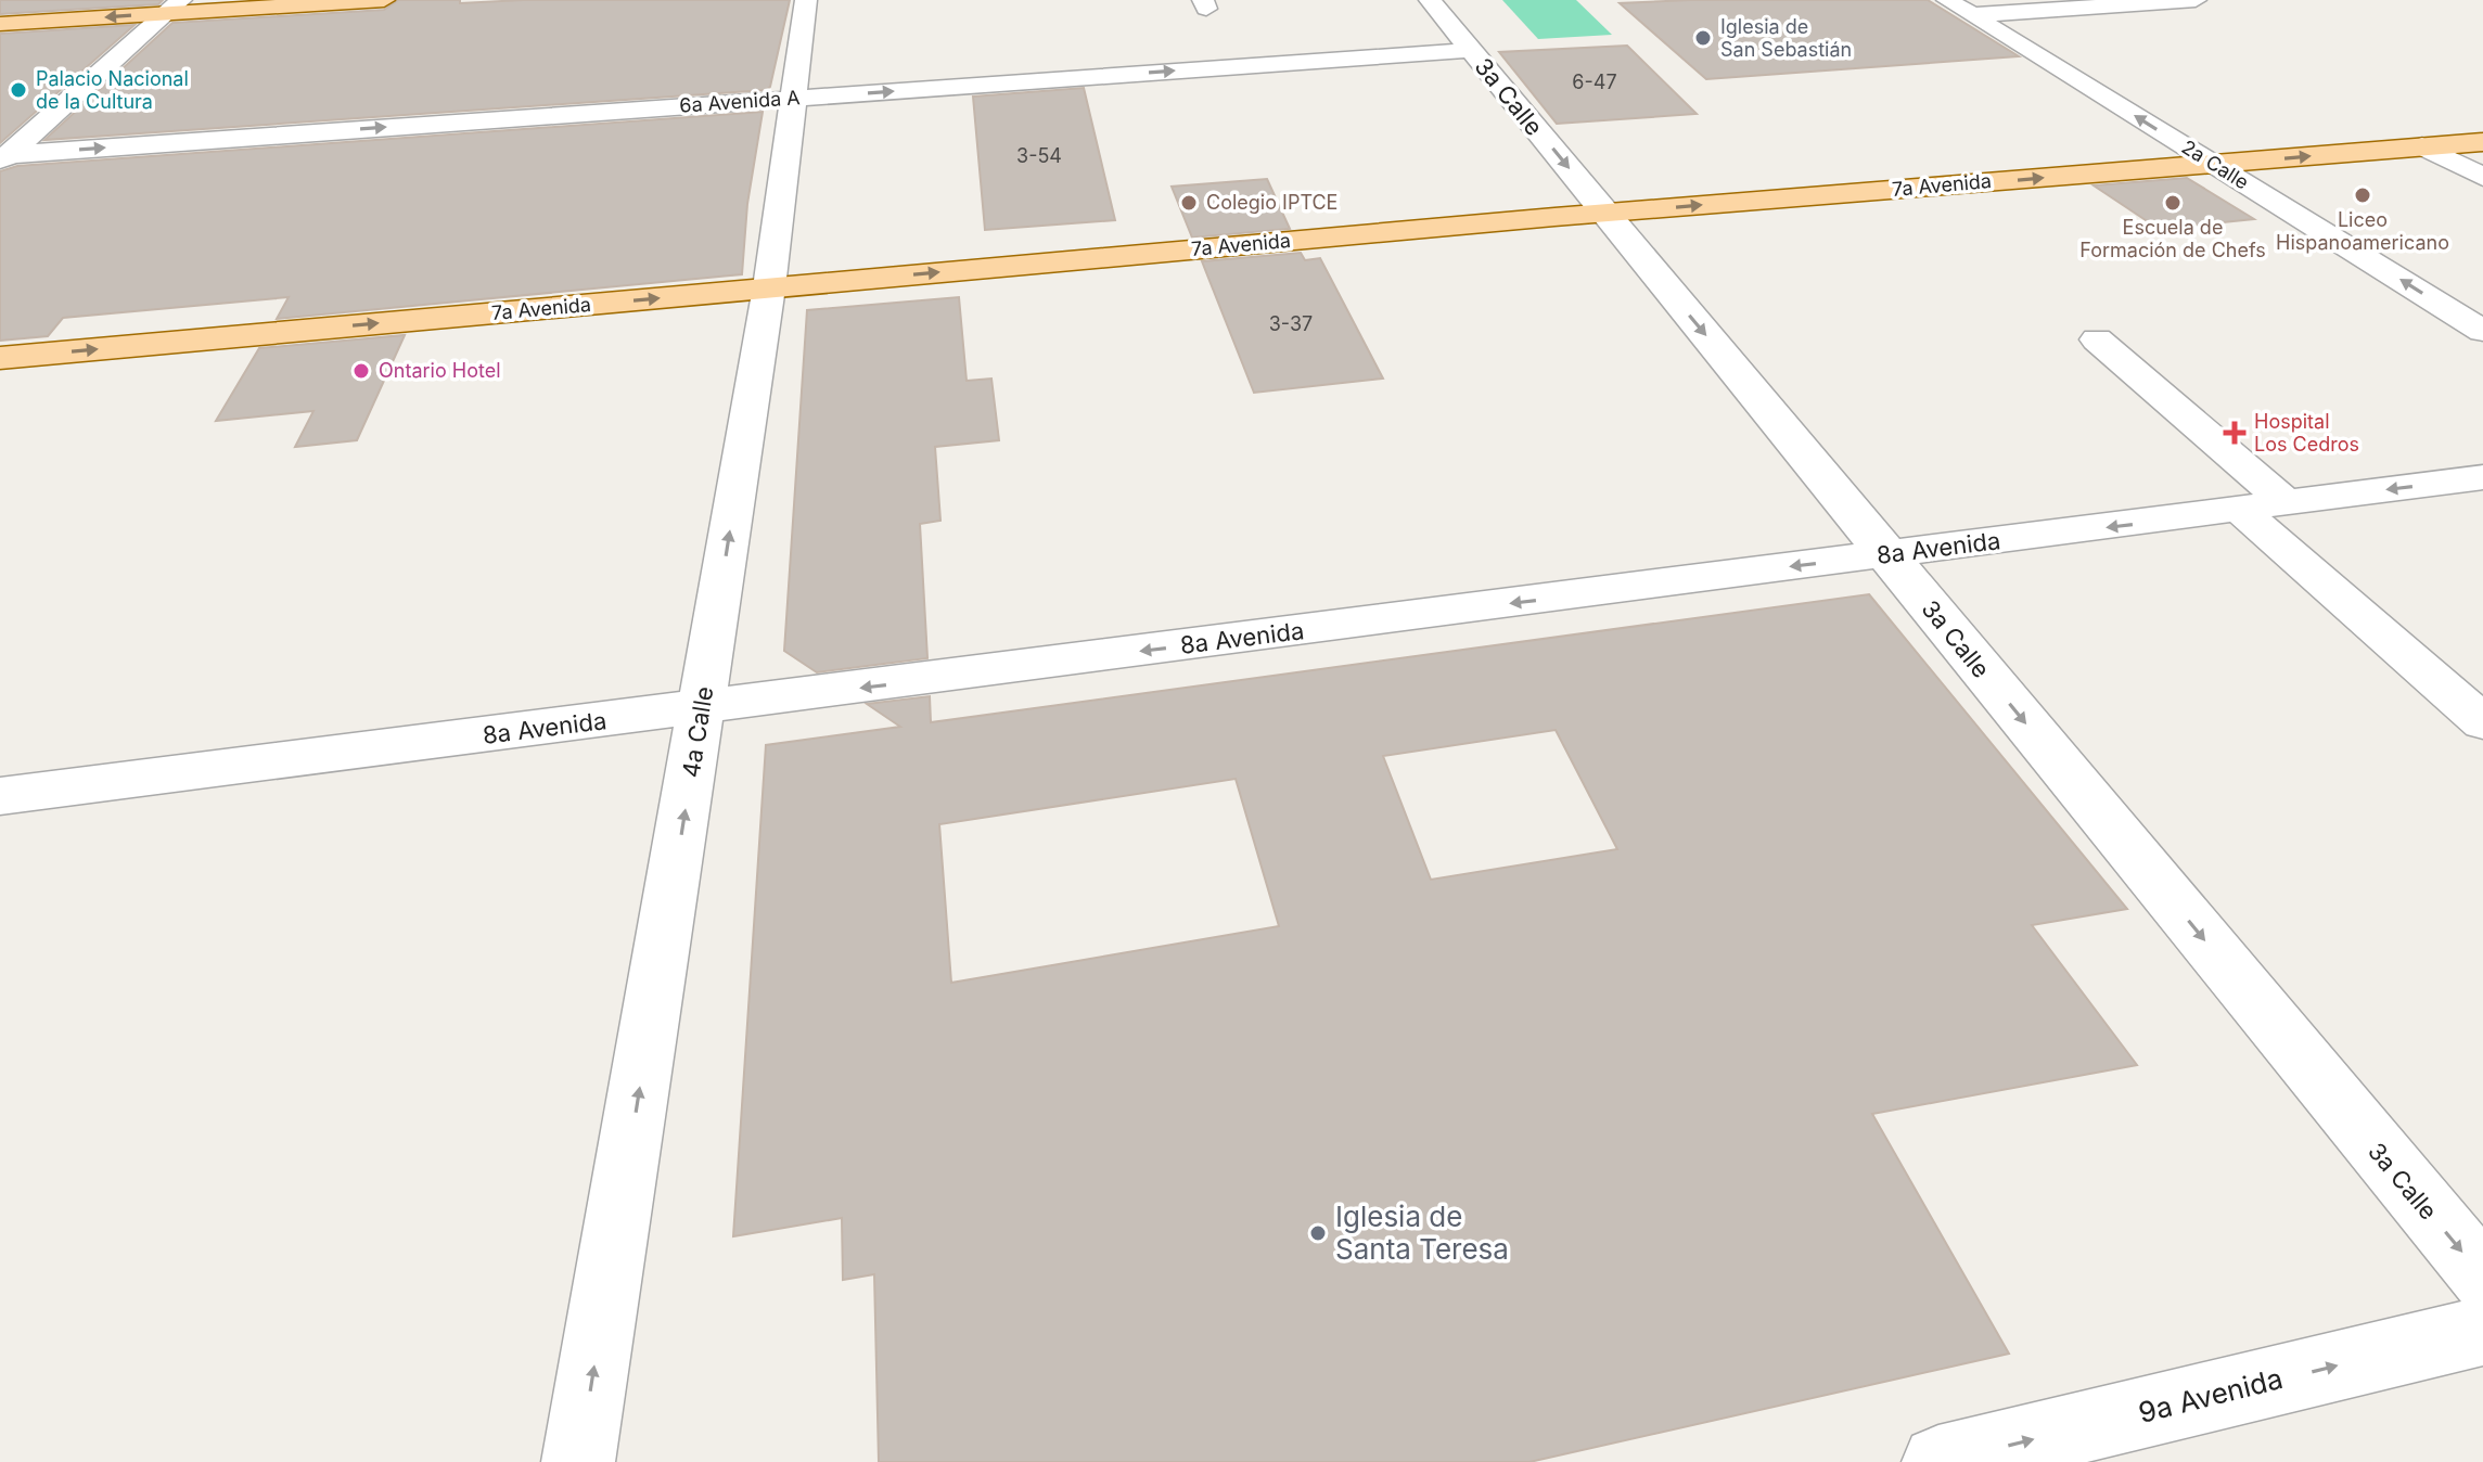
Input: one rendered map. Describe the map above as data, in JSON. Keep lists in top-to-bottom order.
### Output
{
  "streets": {
    "main road": ["7a Avenida"],
    "street": [
      "3a Calle",
      "6a Avenida A",
      "2a Calle",
      "8a Avenida",
      "4a Calle",
      "9a Avenida"
    ]
  },
  "crossings": [
    ["3a Calle", "6a Avenida A"],
    ["3a Calle", "7a Avenida"],
    ["3a Calle", "8a Avenida"],
    ["6a Avenida A", "4a Calle"],
    ["2a Calle", "7a Avenida"],
    ["7a Avenida", "4a Calle"],
    ["8a Avenida", "4a Calle"]
  ],
  "one_way": [
    "6a Avenida A",
    "7a Avenida",
    "8a Avenida",
    "4a Calle",
    "9a Avenida"
  ],
  "places": {
    "other": [
      "Iglesia de San Sebastián",
      "Palacio Nacional de la Cultura",
      "Liceo Hispanoamericano",
      "Colegio IPTCE",
      "Escuela de Formación de Chefs",
      "Ontario Hotel",
      "Iglesia de Santa Teresa"
    ],
    "health": ["Hospital Los Cedros"]
  },
  "house_numbers": ["6-47", "3-54", "3-37"]
}
